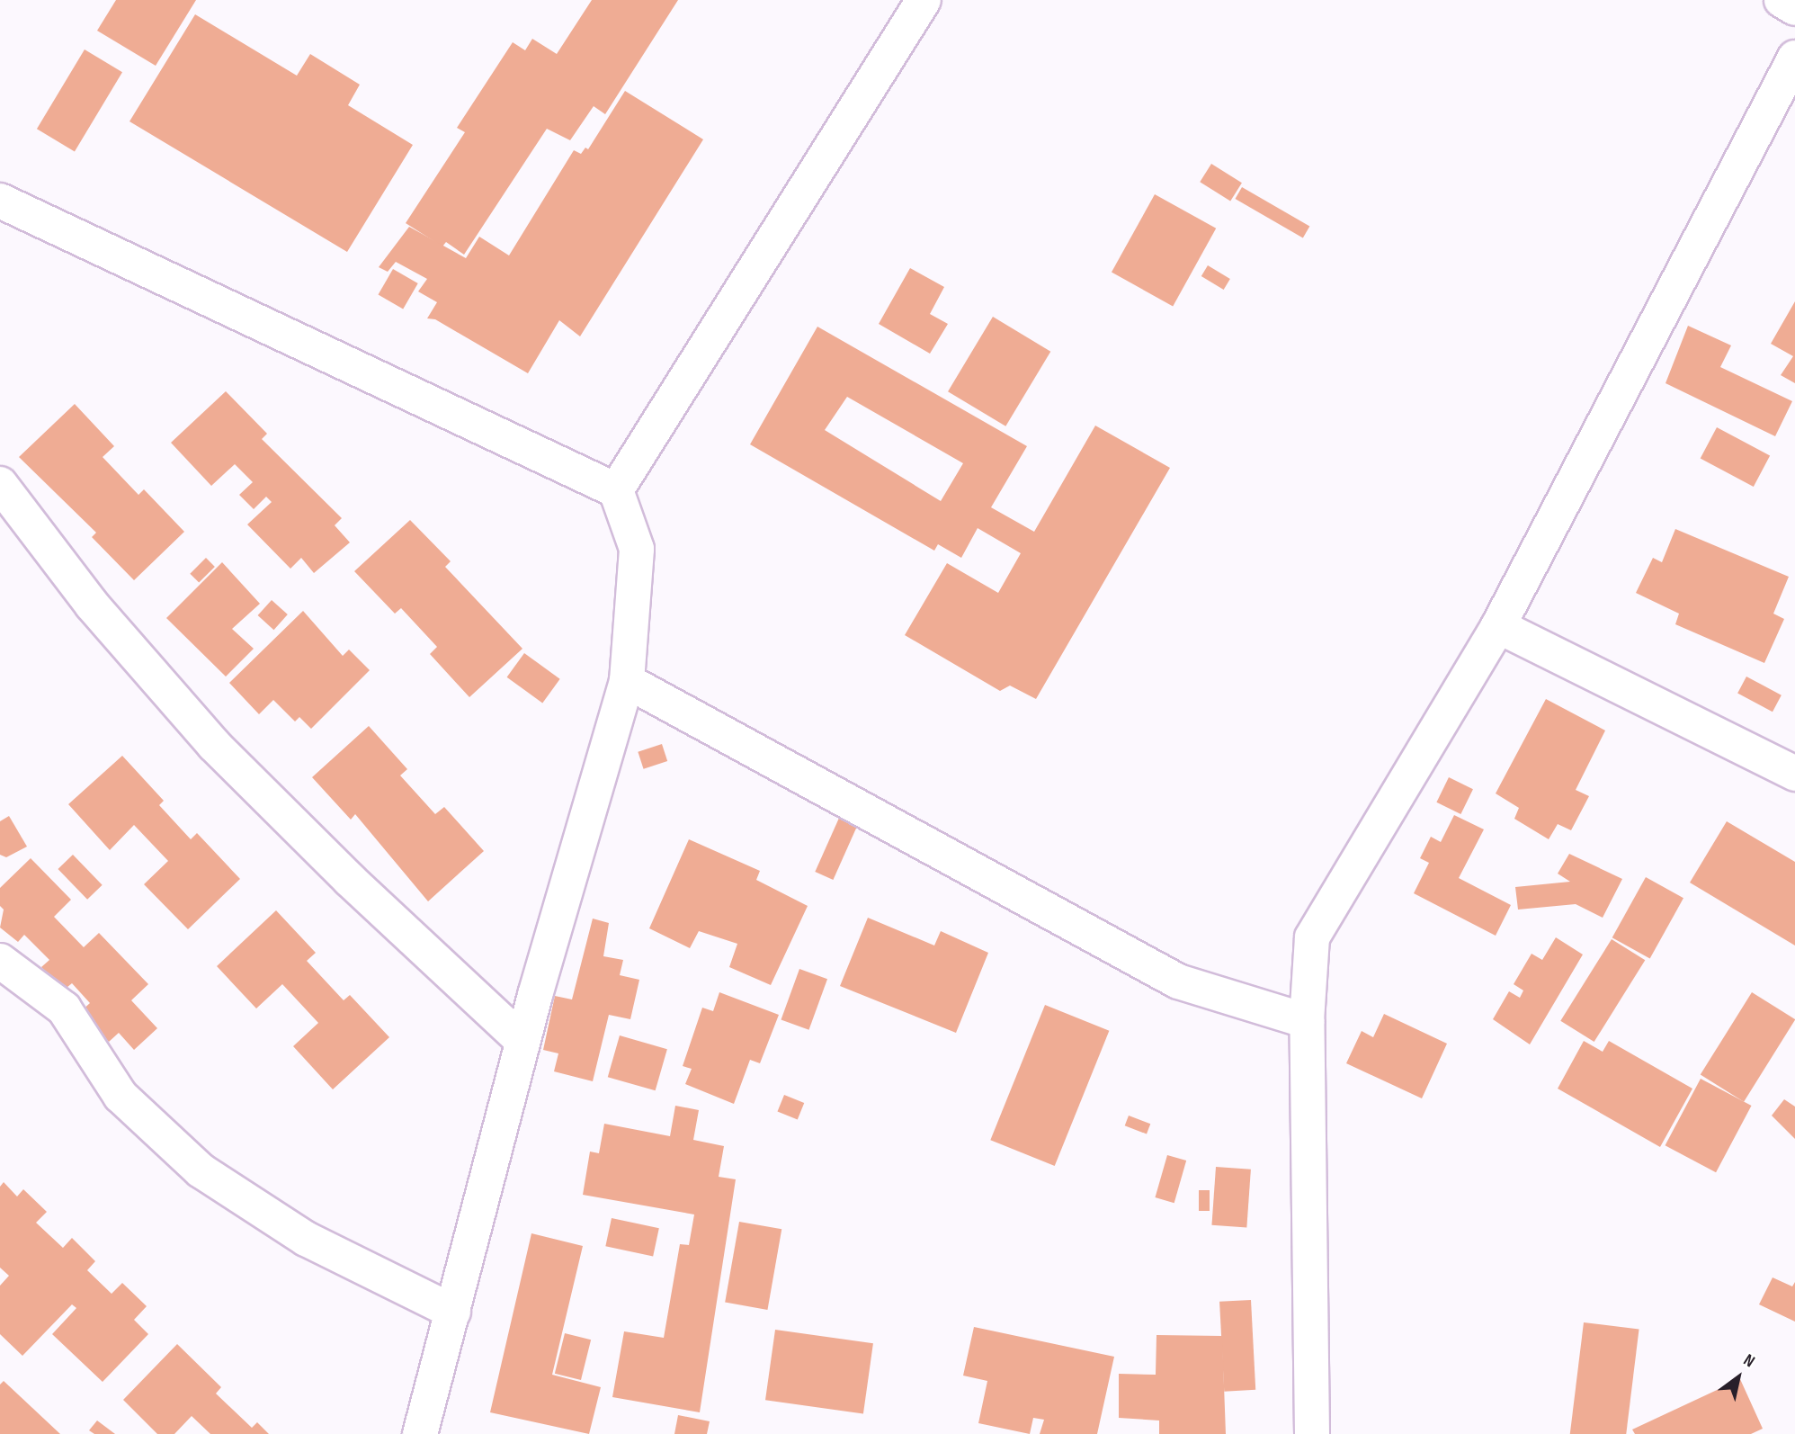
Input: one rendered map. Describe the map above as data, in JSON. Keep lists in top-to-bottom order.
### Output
{
  "north": "top right"
}
